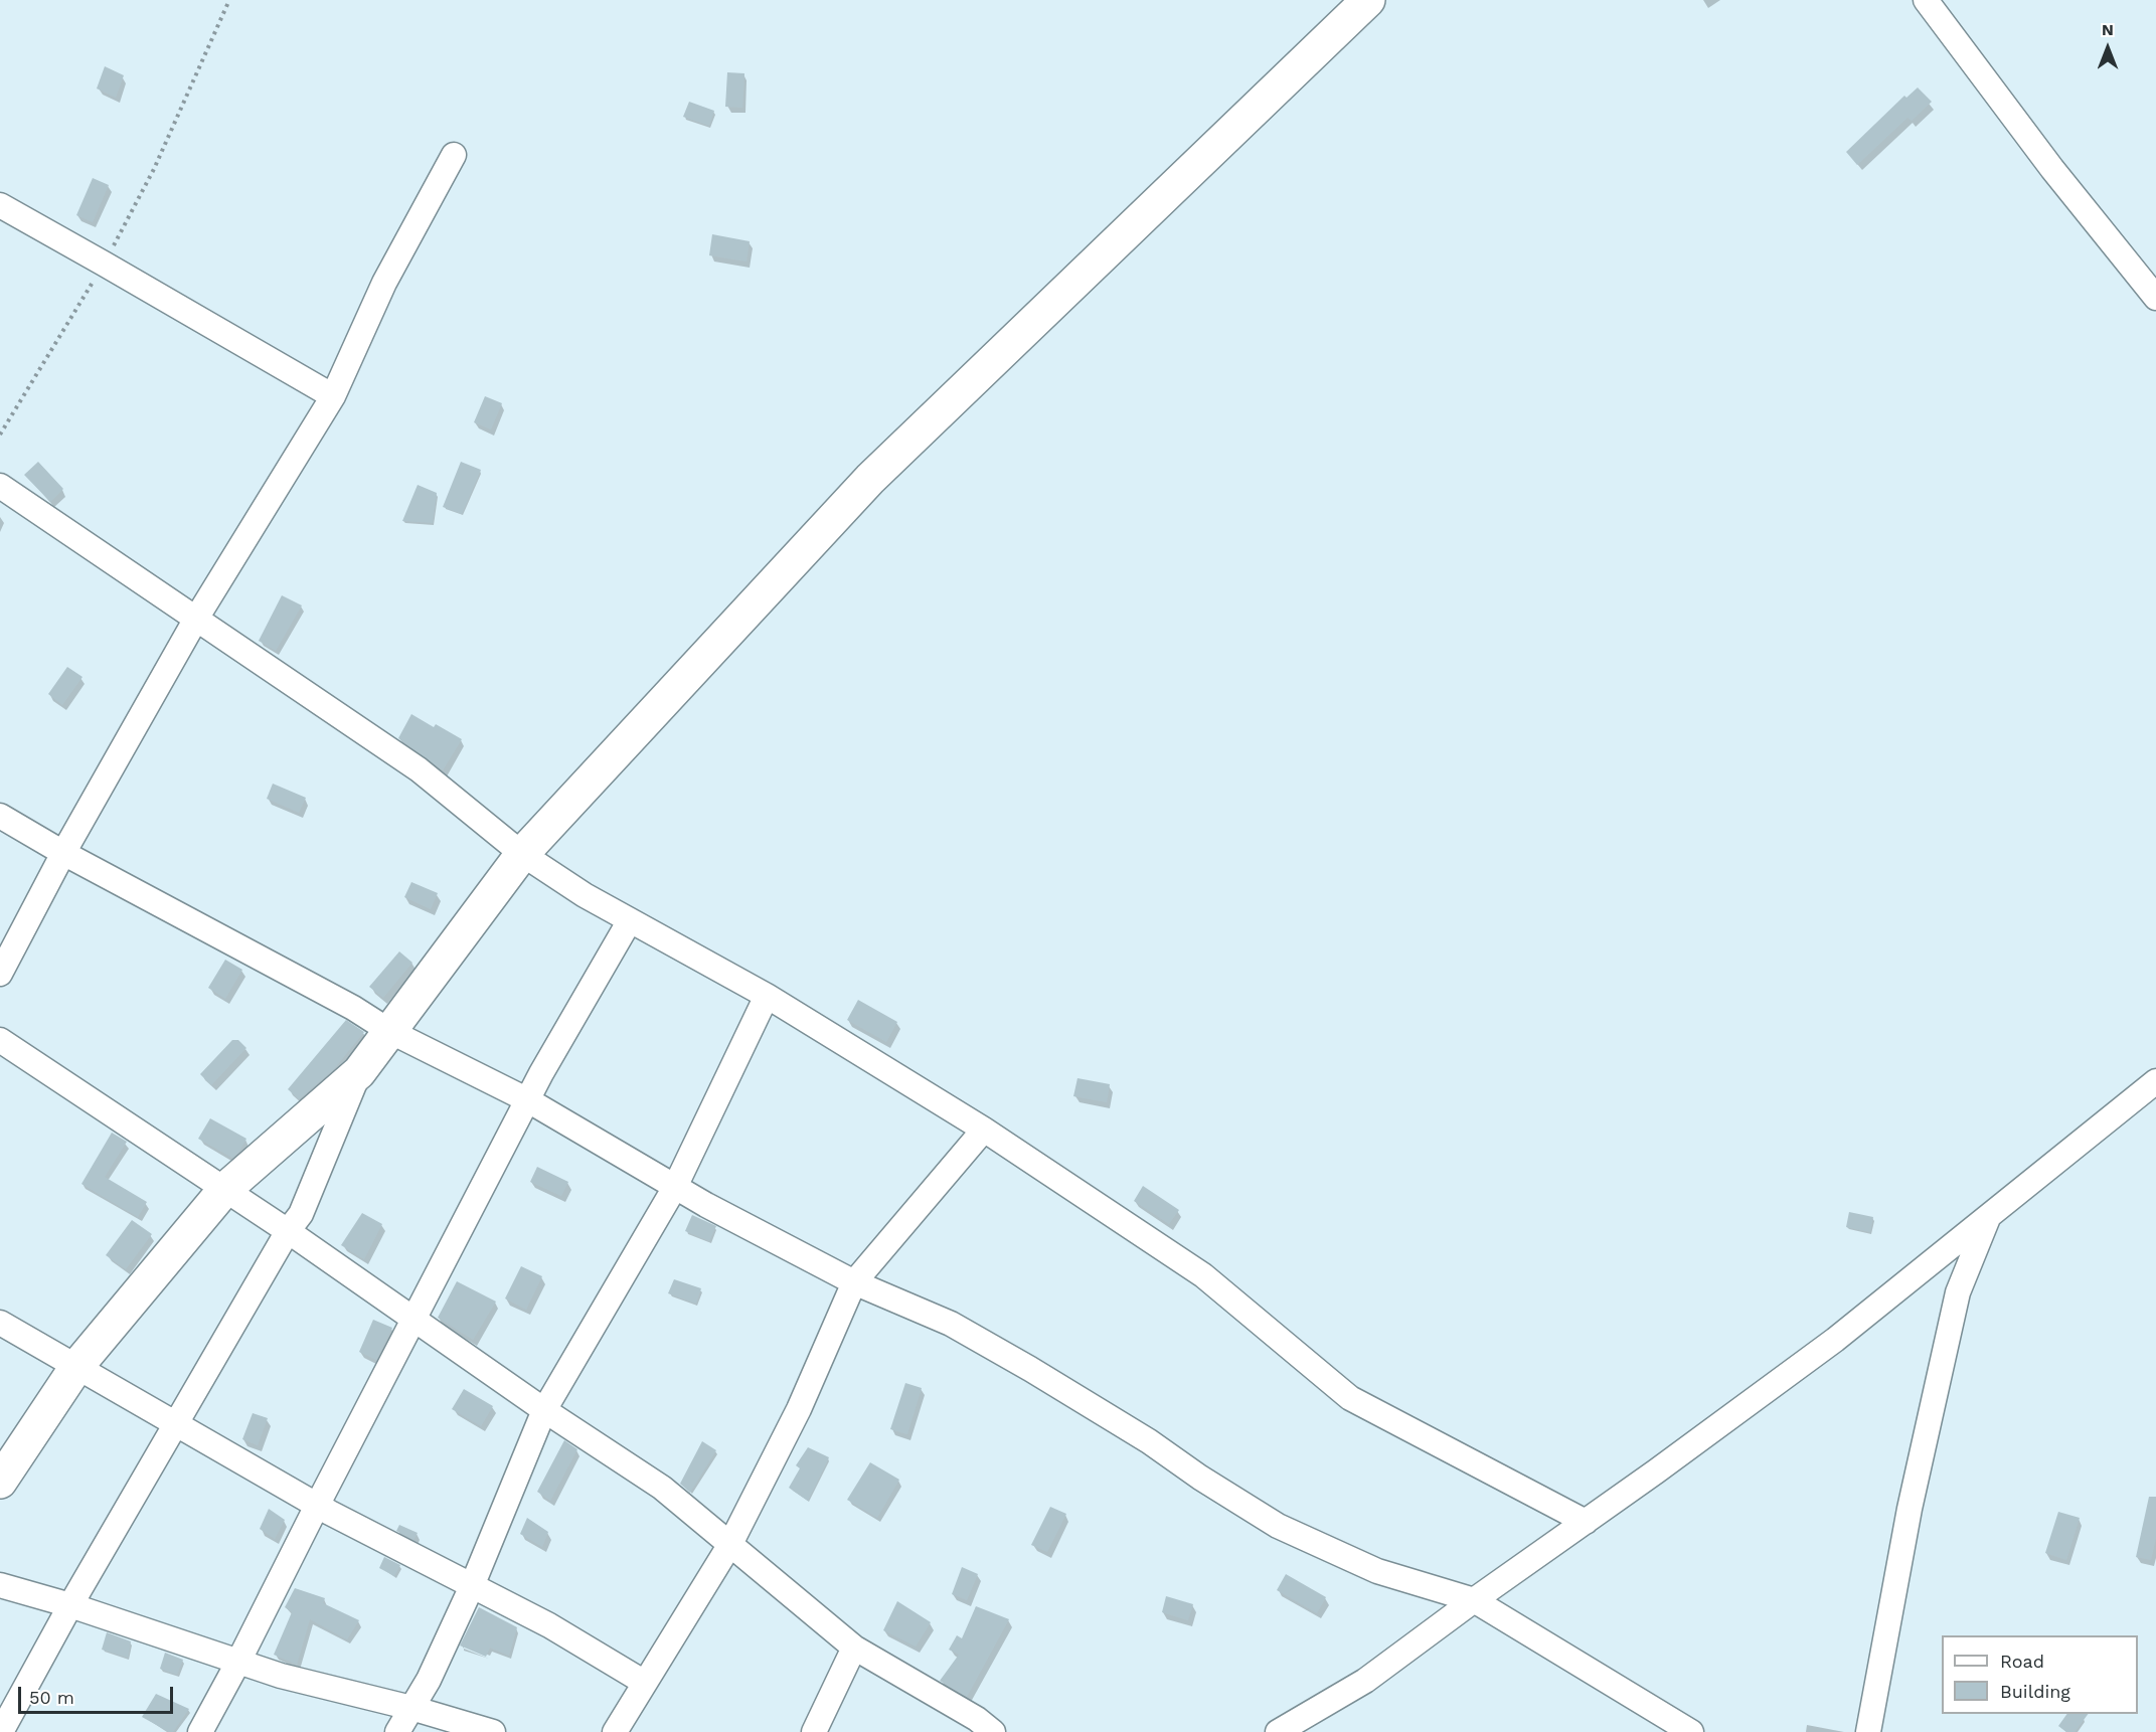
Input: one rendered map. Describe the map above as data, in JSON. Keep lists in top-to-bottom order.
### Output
{
  "legend": ["Road", "Building"],
  "scale_bar": "50 m",
  "north": "top"
}
